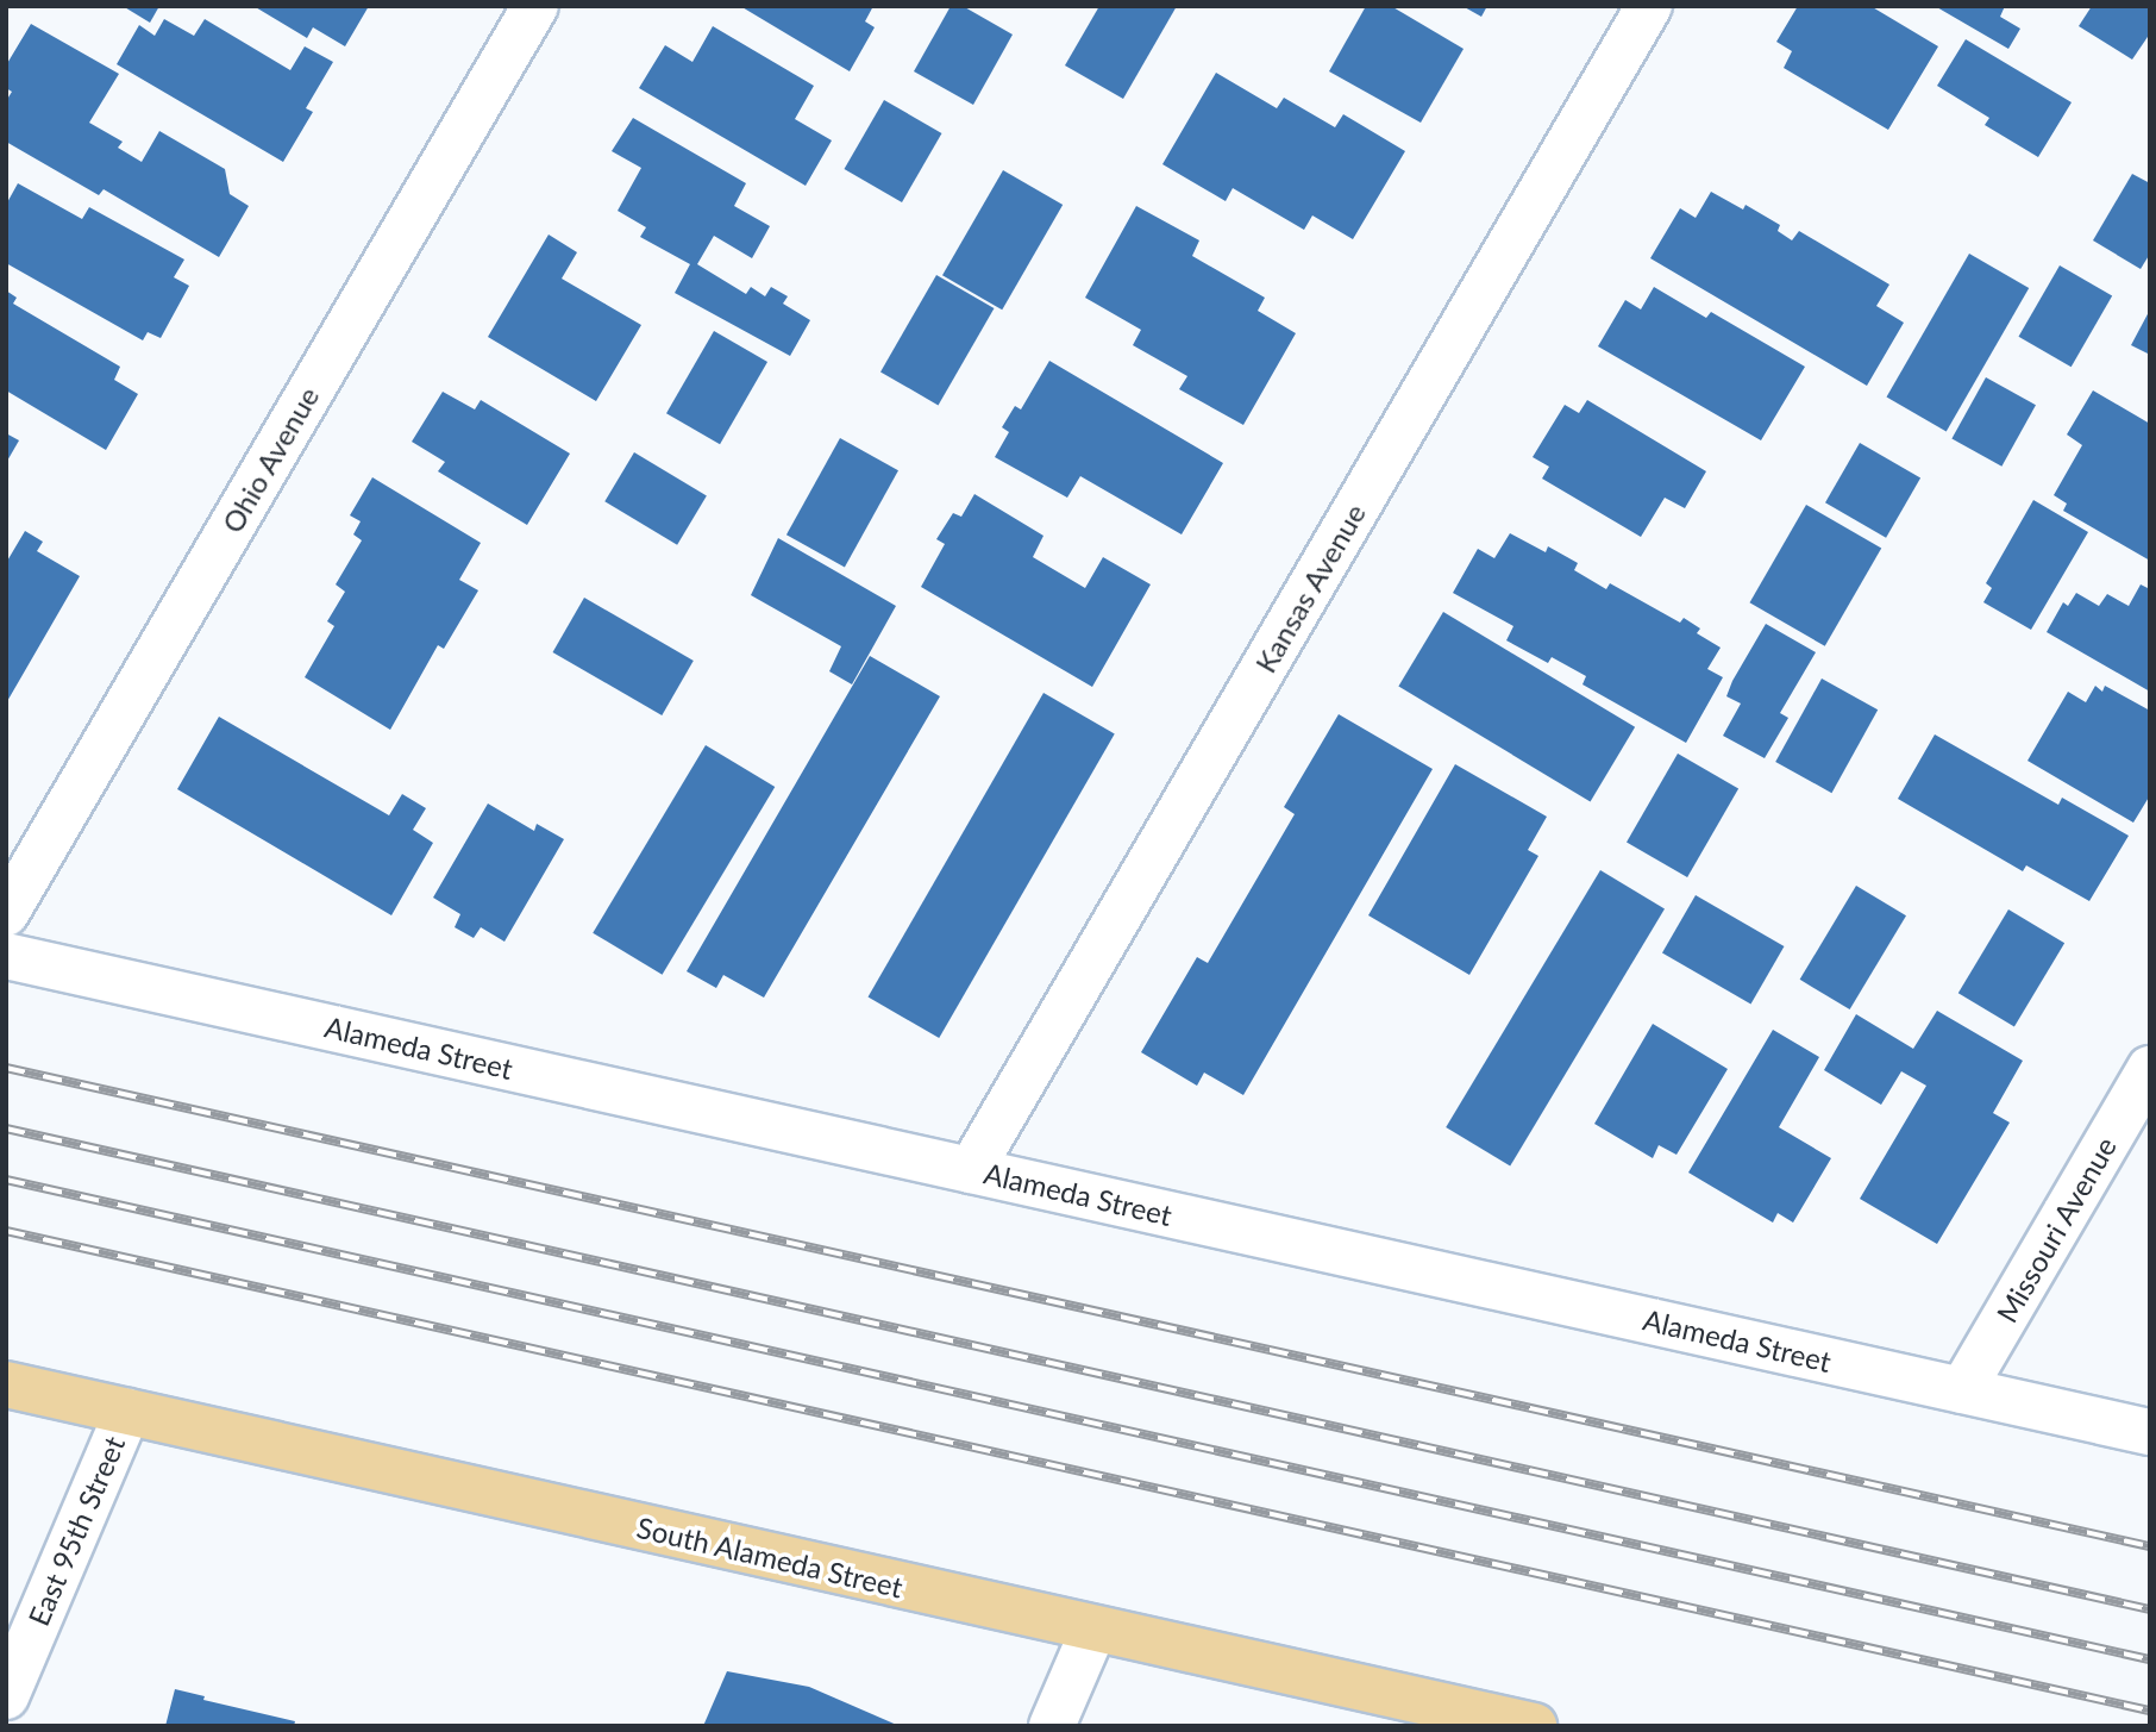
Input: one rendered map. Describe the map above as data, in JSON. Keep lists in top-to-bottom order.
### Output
{
  "streets": {
    "main road": ["South Alameda Street"],
    "street": [
      "Ohio Avenue",
      "Kansas Avenue",
      "Alameda Street",
      "Missouri Avenue",
      "East 95th Street"
    ]
  },
  "crossings": [
    ["Kansas Avenue", "Alameda Street"],
    ["Alameda Street", "Missouri Avenue"],
    ["East 95th Street", "South Alameda Street"]
  ]
}
